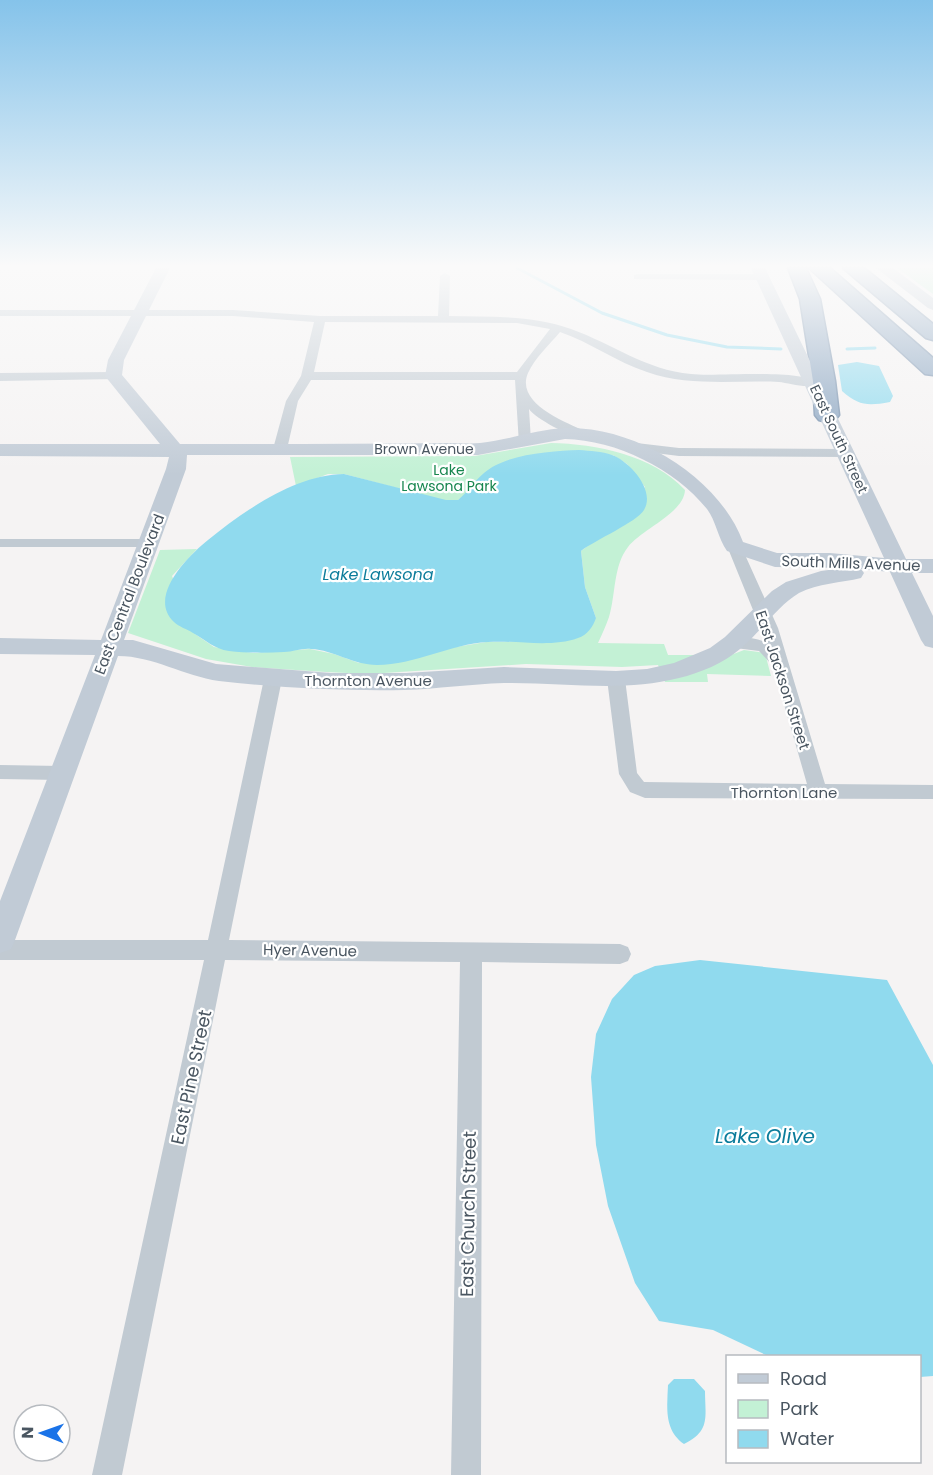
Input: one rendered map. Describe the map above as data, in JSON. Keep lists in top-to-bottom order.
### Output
{
  "streets": {
    "street": [
      "East South Street",
      "Brown Avenue",
      "South Mills Avenue",
      "East Central Boulevard",
      "Thornton Avenue",
      "East Jackson Street",
      "Thornton Lane",
      "Hyer Avenue",
      "East Pine Street",
      "East Church Street"
    ]
  },
  "crossings": [
    ["East South Street", "Brown Avenue"],
    ["East South Street", "South Mills Avenue"],
    ["East South Street", "Thornton Avenue"],
    ["Brown Avenue", "East Central Boulevard"],
    ["Brown Avenue", "East Jackson Street"],
    ["South Mills Avenue", "Thornton Avenue"],
    ["South Mills Avenue", "East Jackson Street"],
    ["East Central Boulevard", "Thornton Avenue"],
    ["Thornton Avenue", "East Jackson Street"],
    ["Thornton Avenue", "Thornton Lane"],
    ["Thornton Avenue", "East Pine Street"],
    ["East Jackson Street", "Thornton Lane"],
    ["Hyer Avenue", "East Pine Street"],
    ["Hyer Avenue", "East Church Street"]
  ],
  "water": ["Lake Lawsona", "Lake Olive"],
  "parks": ["Lake Lawsona Park"],
  "legend": ["Road", "Park", "Water"],
  "north": "left"
}
